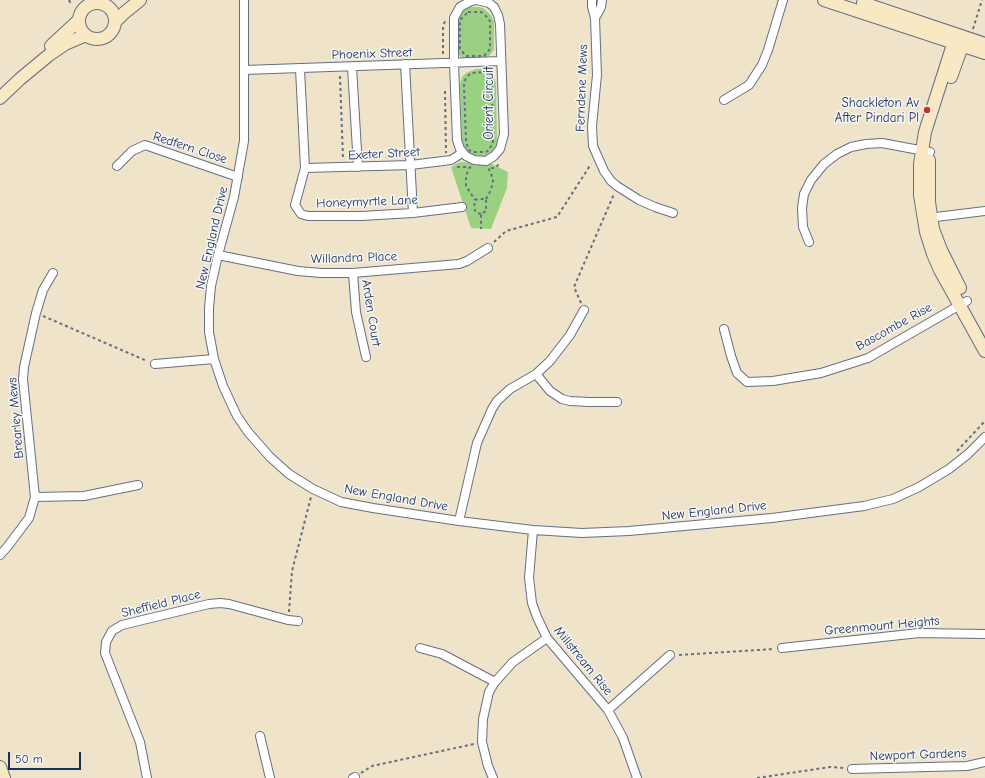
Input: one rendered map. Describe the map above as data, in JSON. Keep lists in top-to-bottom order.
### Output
{
  "streets": {
    "street": [
      "Phoenix Street",
      "Ferndene Mews",
      "Orient Circuit",
      "Redfern Close",
      "Exeter Street",
      "Honeymyrtle Lane",
      "New England Drive",
      "Willandra Place",
      "Arden Court",
      "Bascombe Rise",
      "Brearley Mews",
      "Sheffield Place",
      "Greenmount Heights",
      "Millstream Rise",
      "Newport Gardens"
    ]
  },
  "crossings": [
    ["Phoenix Street", "Orient Circuit"],
    ["Phoenix Street", "Honeymyrtle Lane"],
    ["Phoenix Street", "New England Drive"],
    ["Orient Circuit", "Exeter Street"],
    ["Redfern Close", "New England Drive"],
    ["Exeter Street", "Honeymyrtle Lane"],
    ["New England Drive", "Willandra Place"],
    ["New England Drive", "Millstream Rise"],
    ["Willandra Place", "Arden Court"]
  ],
  "places": ["Shackleton Av After Pindari Pl"],
  "scale_bar": "50 m"
}
